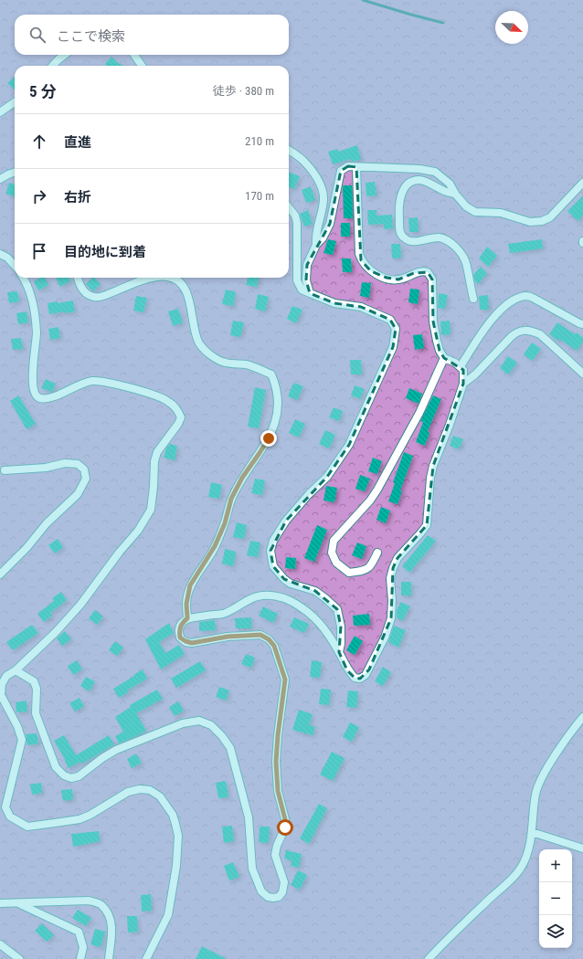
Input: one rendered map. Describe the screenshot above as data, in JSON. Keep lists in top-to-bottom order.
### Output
{
  "north": "bottom right",
  "page": {
    "search": "ここで検索",
    "heading": ["5 分", "徒歩 · 380 m"],
    "list": [
      ["直進", "210 m"],
      ["右折", "170 m"],
      "目的地に到着"
    ],
    "map_buttons": ["+", "−"]
  }
}
